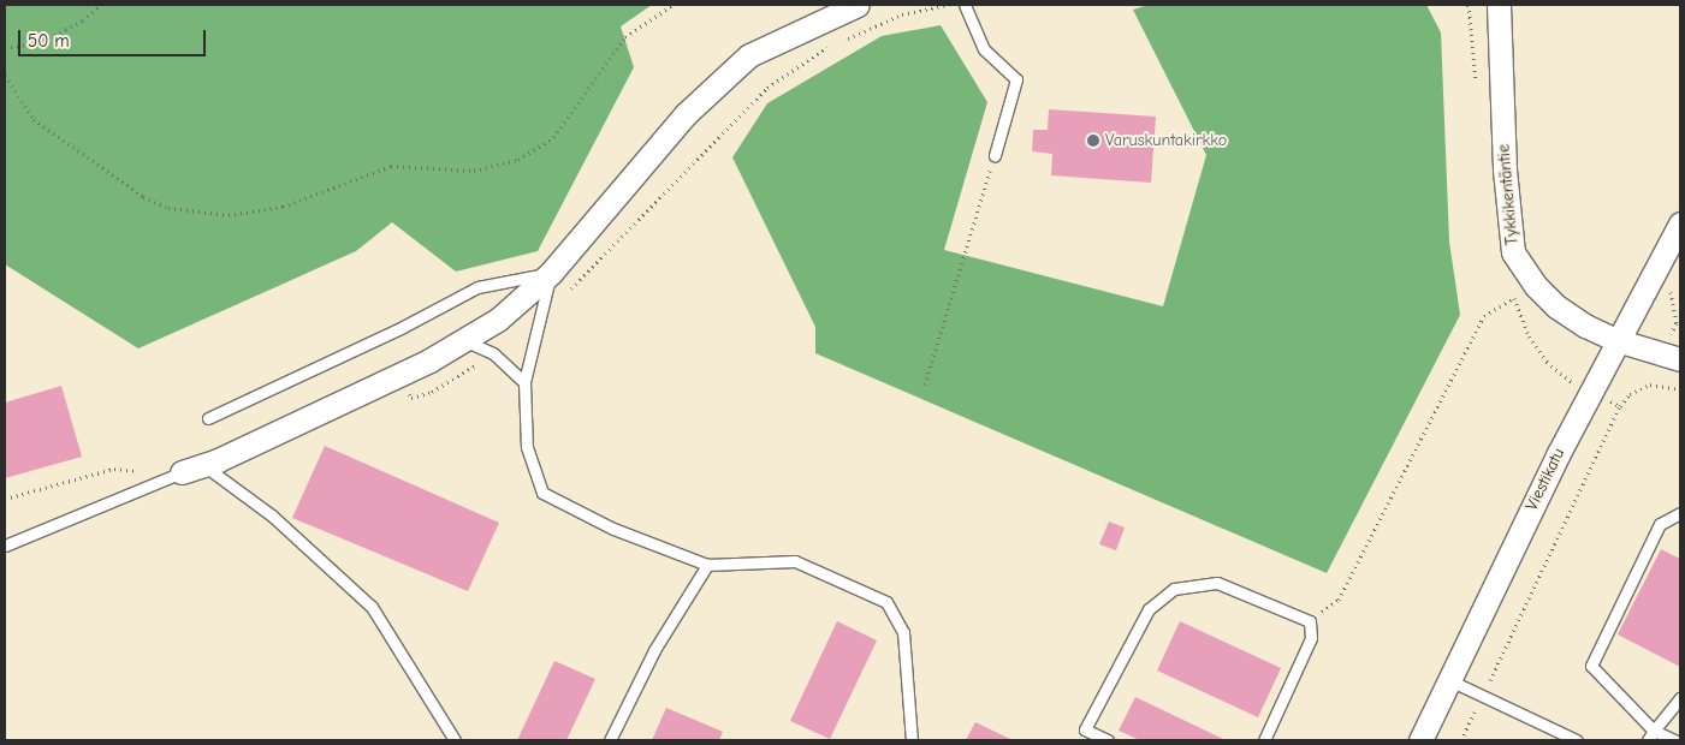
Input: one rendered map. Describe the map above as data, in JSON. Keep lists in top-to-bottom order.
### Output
{
  "streets": {
    "street": ["Tykkikentäntie", "Viestikatu"]
  },
  "crossings": [
    ["Tykkikentäntie", "Viestikatu"]
  ],
  "places": ["Varuskuntakirkko"],
  "scale_bar": "50 m"
}
